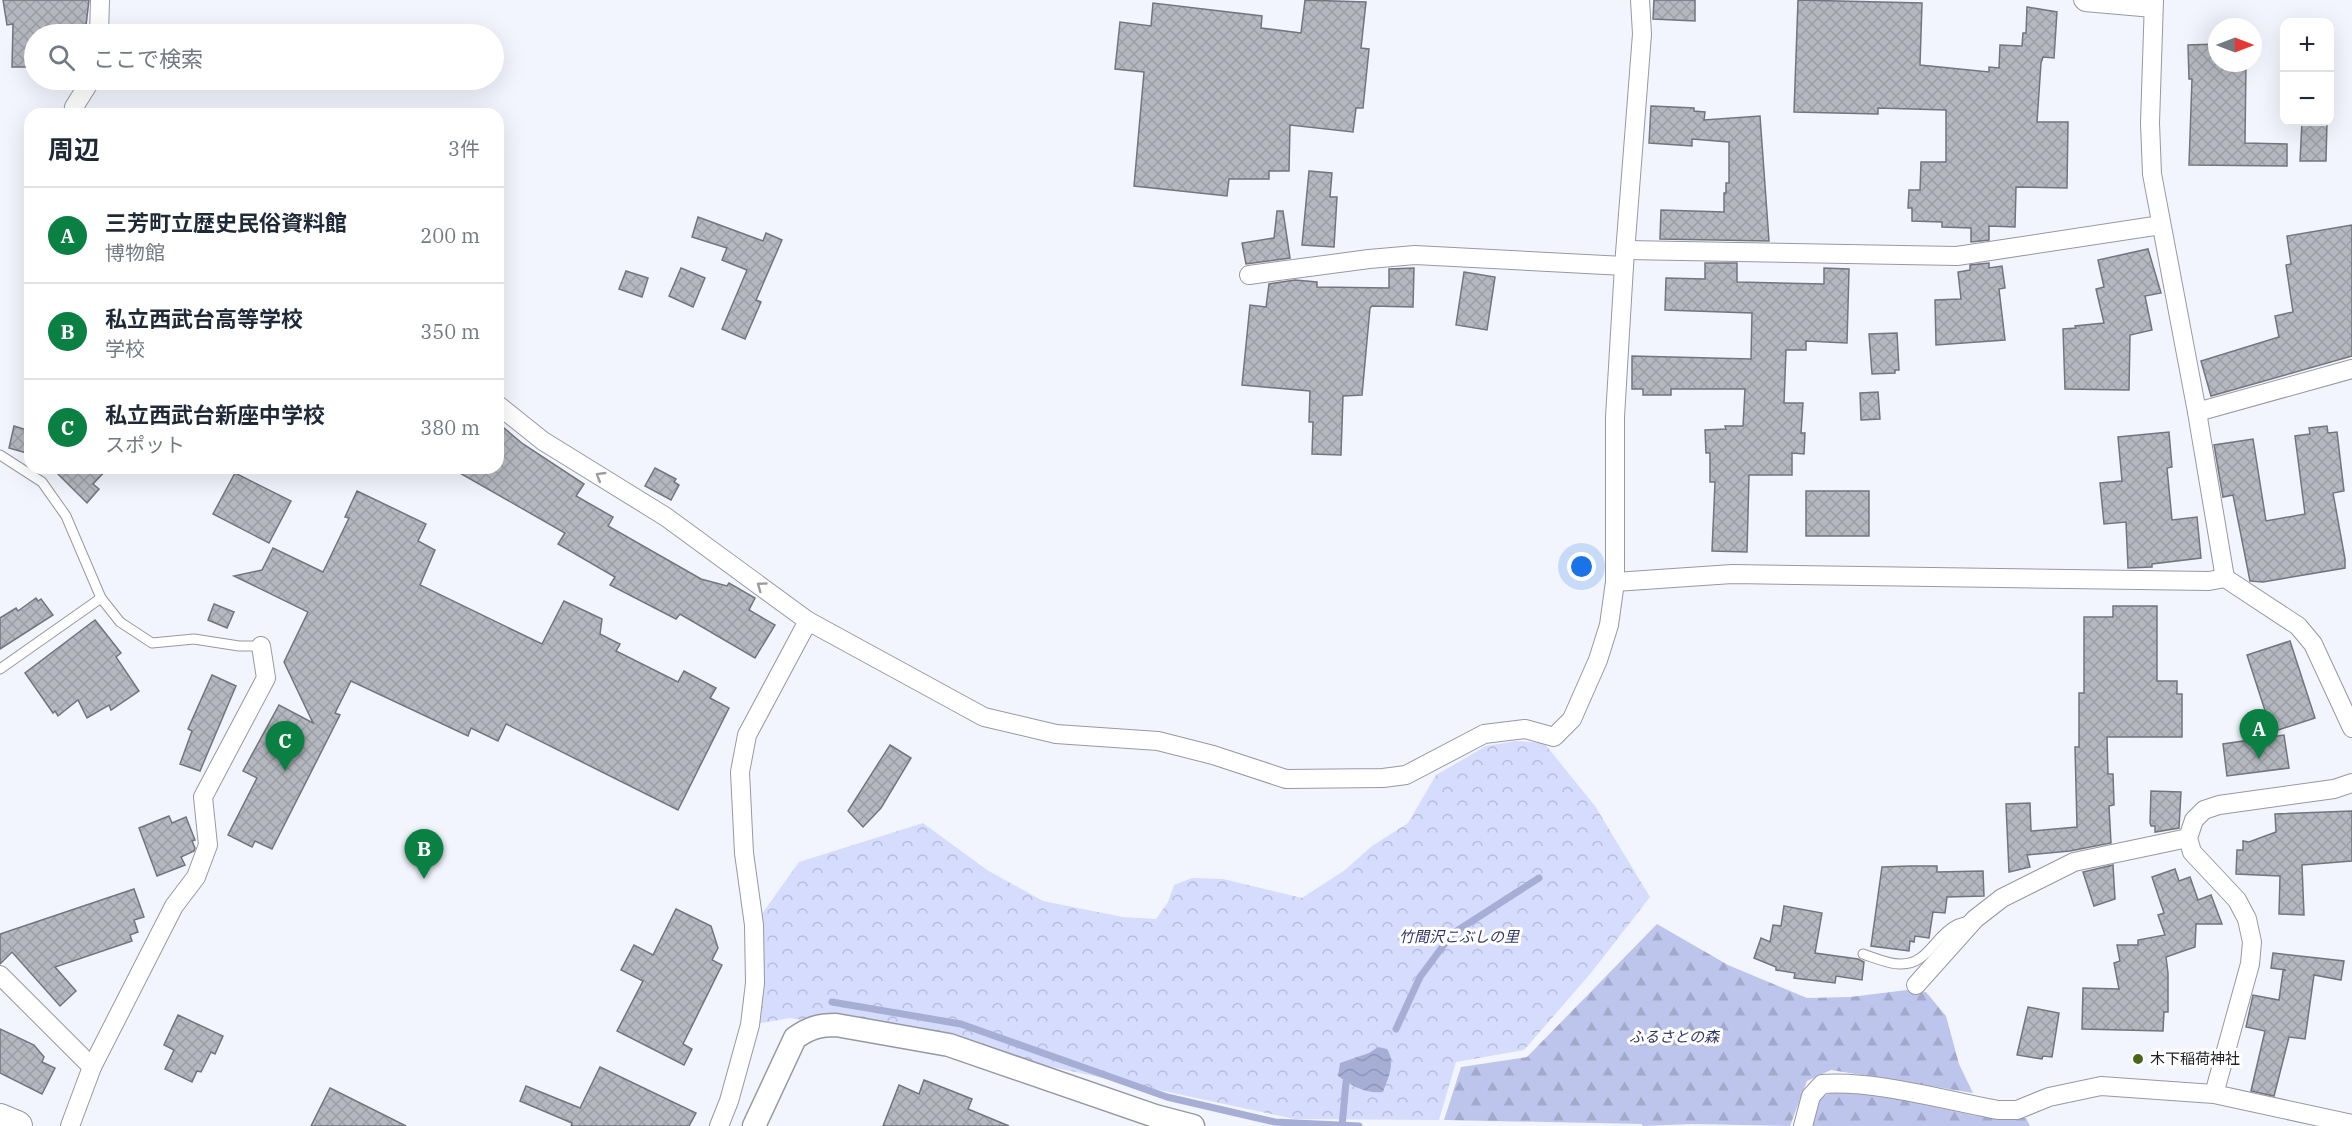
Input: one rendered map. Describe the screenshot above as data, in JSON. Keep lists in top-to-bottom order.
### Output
{
  "parks": ["竹間沢こぶしの里", "ふるさとの森"],
  "places": ["木下稲荷神社"],
  "north": "right",
  "page": {
    "map_buttons": ["+", "−"],
    "search": "ここで検索",
    "heading": ["周辺", "3件"],
    "list": [
      {
        "mark": "A",
        "name": "三芳町立歴史民俗資料館",
        "note": "博物館",
        "value": "200 m"
      },
      {
        "mark": "B",
        "name": "私立西武台高等学校",
        "note": "学校",
        "value": "350 m"
      },
      {
        "mark": "C",
        "name": "私立西武台新座中学校",
        "note": "スポット",
        "value": "380 m"
      }
    ],
    "pins": ["A", "C", "B"]
  }
}
